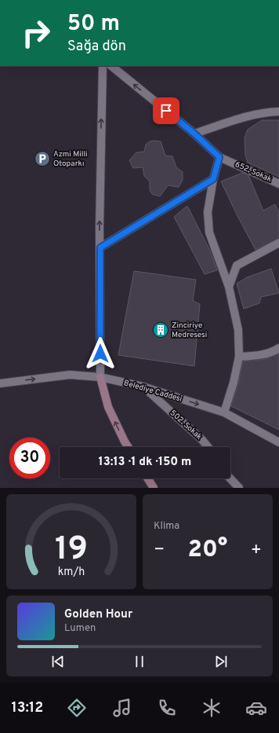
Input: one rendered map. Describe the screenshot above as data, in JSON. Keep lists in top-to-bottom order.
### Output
{
  "streets": {
    "street": ["652. Sokak", "Belediye Caddesi", "502. Sokak"]
  },
  "crossings": [
    ["Belediye Caddesi", "502. Sokak"]
  ],
  "one_way": ["652. Sokak", "Belediye Caddesi"],
  "places": {
    "parking": ["Azmi Milli Otoparkı"],
    "building": ["Zinciriye Medresesi"]
  },
  "page": {
    "turn": ["50 m", "Sağa dön"],
    "limit": "30",
    "trip": "13:13 · 1 dk · 150 m",
    "tile": "Klima",
    "heat": ["−", "20°", "+"],
    "song": ["Golden Hour", "Lumen"],
    "tabs": "13:12",
    "gauge": ["19", "km/h"]
  }
}
